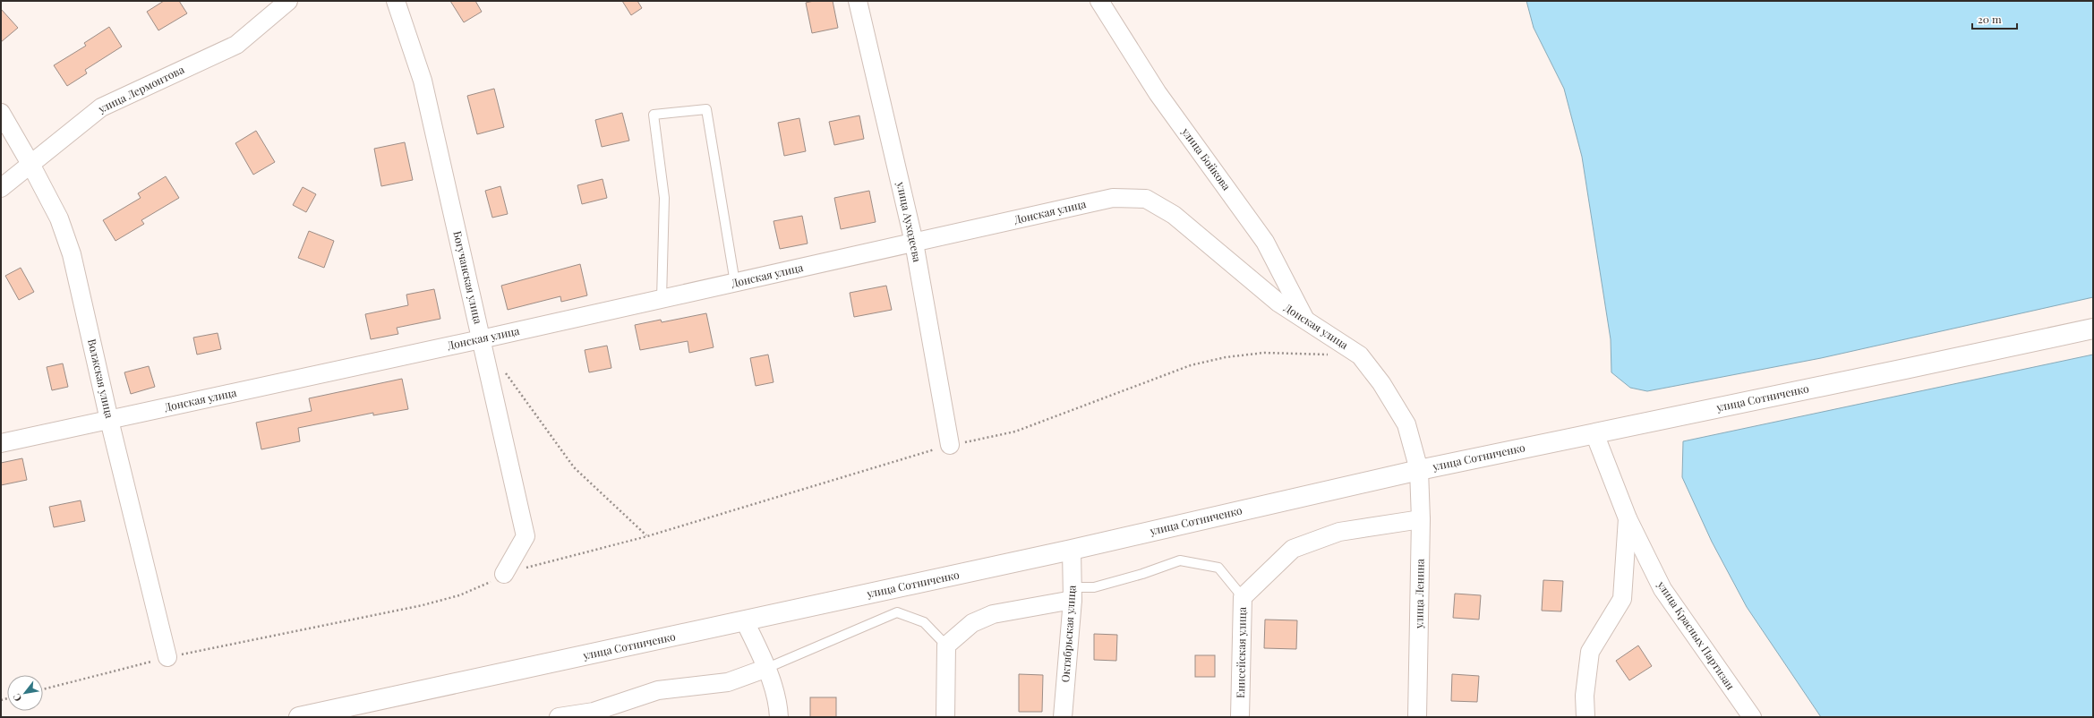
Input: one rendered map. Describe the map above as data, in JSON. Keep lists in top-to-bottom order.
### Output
{
  "streets": {
    "main road": ["улица Сотниченко"],
    "street": [
      "улица Лермонтова",
      "улица Бойкова",
      "Донская улица",
      "улица Ауходеева",
      "Богучанская улица",
      "Волжская улица",
      "улица Ленина",
      "Октябрьская улица",
      "улица Красных Партизан",
      "Енисейская улица"
    ]
  },
  "crossings": [
    ["улица Лермонтова", "Волжская улица"],
    ["улица Бойкова", "Донская улица"],
    ["Донская улица", "улица Ауходеева"],
    ["Донская улица", "Богучанская улица"],
    ["Донская улица", "Волжская улица"],
    ["Донская улица", "улица Сотниченко"],
    ["Донская улица", "улица Ленина"],
    ["улица Сотниченко", "улица Ленина"],
    ["улица Сотниченко", "Октябрьская улица"],
    ["улица Сотниченко", "улица Красных Партизан"],
    ["улица Ленина", "Енисейская улица"]
  ],
  "scale_bar": "20 m",
  "north": "bottom left"
}
